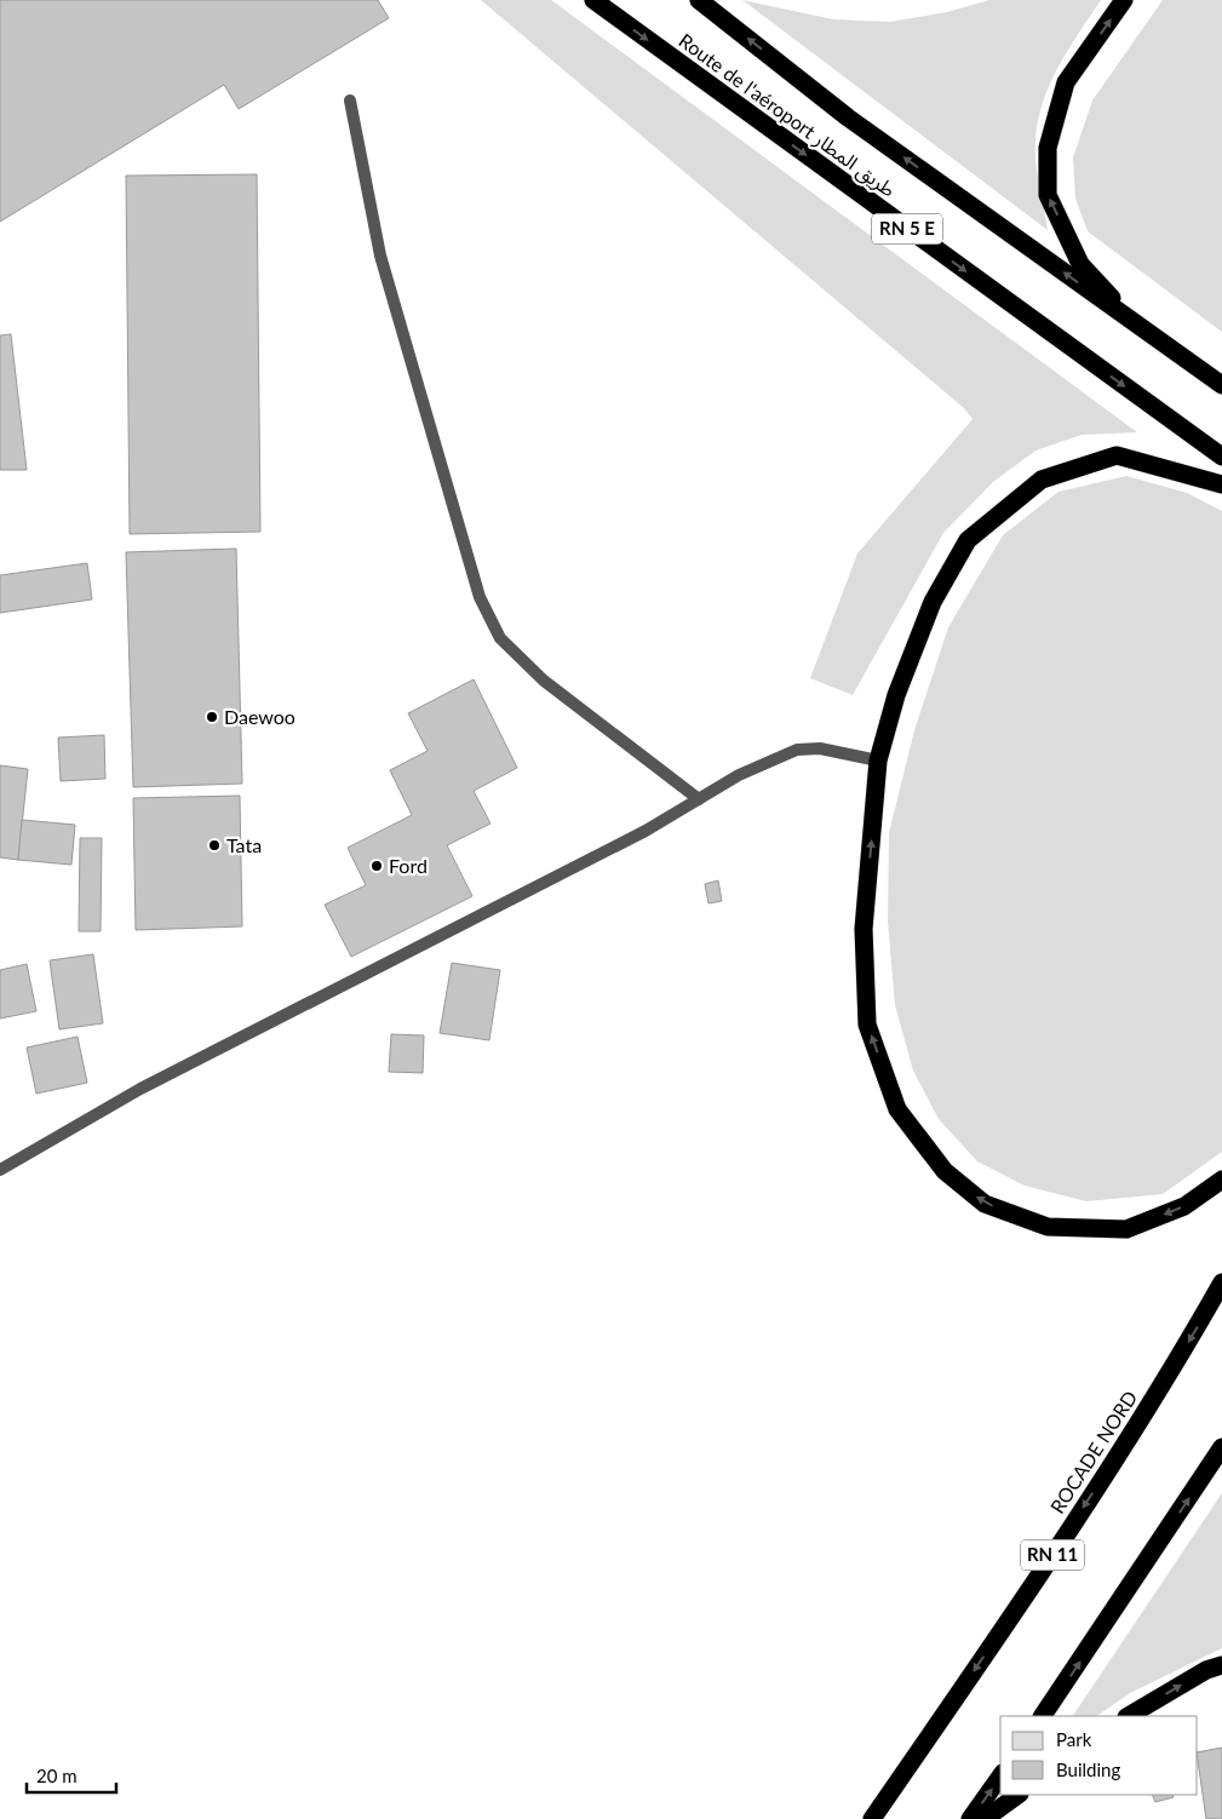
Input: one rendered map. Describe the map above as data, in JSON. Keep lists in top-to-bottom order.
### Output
{
  "streets": {
    "highway": [
      "Route de l'aéroport طريق المطار",
      "RN 5 E",
      "ROCADE NORD",
      "RN 11"
    ]
  },
  "places": ["Daewoo", "Tata", "Ford"],
  "legend": ["Park", "Building"],
  "scale_bar": "20 m"
}
